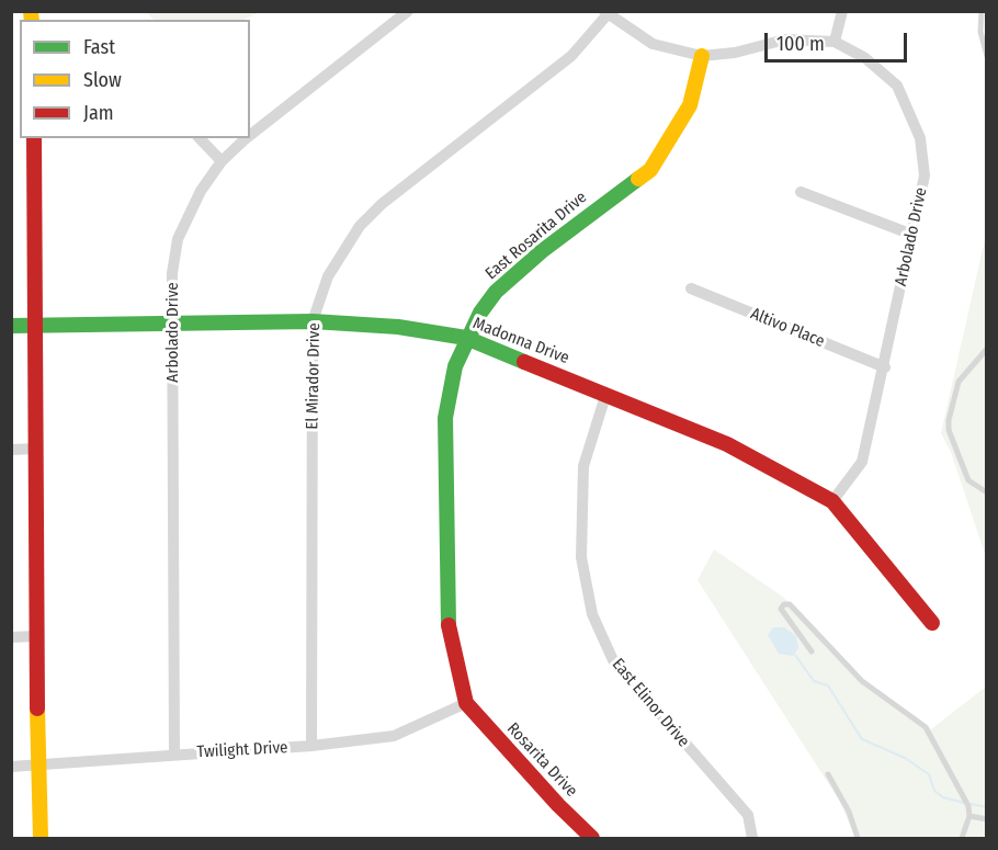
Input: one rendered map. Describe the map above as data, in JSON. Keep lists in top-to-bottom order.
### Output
{
  "streets": {
    "street": [
      "East Rosarita Drive",
      "Arbolado Drive",
      "Altivo Place",
      "Madonna Drive",
      "El Mirador Drive",
      "East Elinor Drive",
      "Twilight Drive",
      "Rosarita Drive"
    ]
  },
  "crossings": [
    ["East Rosarita Drive", "Arbolado Drive"],
    ["East Rosarita Drive", "Madonna Drive"],
    ["East Rosarita Drive", "Twilight Drive"],
    ["East Rosarita Drive", "Rosarita Drive"],
    ["Arbolado Drive", "Altivo Place"],
    ["Arbolado Drive", "Madonna Drive"],
    ["Arbolado Drive", "El Mirador Drive"],
    ["Arbolado Drive", "Twilight Drive"],
    ["Madonna Drive", "El Mirador Drive"],
    ["Madonna Drive", "East Elinor Drive"],
    ["El Mirador Drive", "Twilight Drive"],
    ["Twilight Drive", "Rosarita Drive"]
  ],
  "legend": ["Fast", "Slow", "Jam"],
  "scale_bar": "100 m"
}
